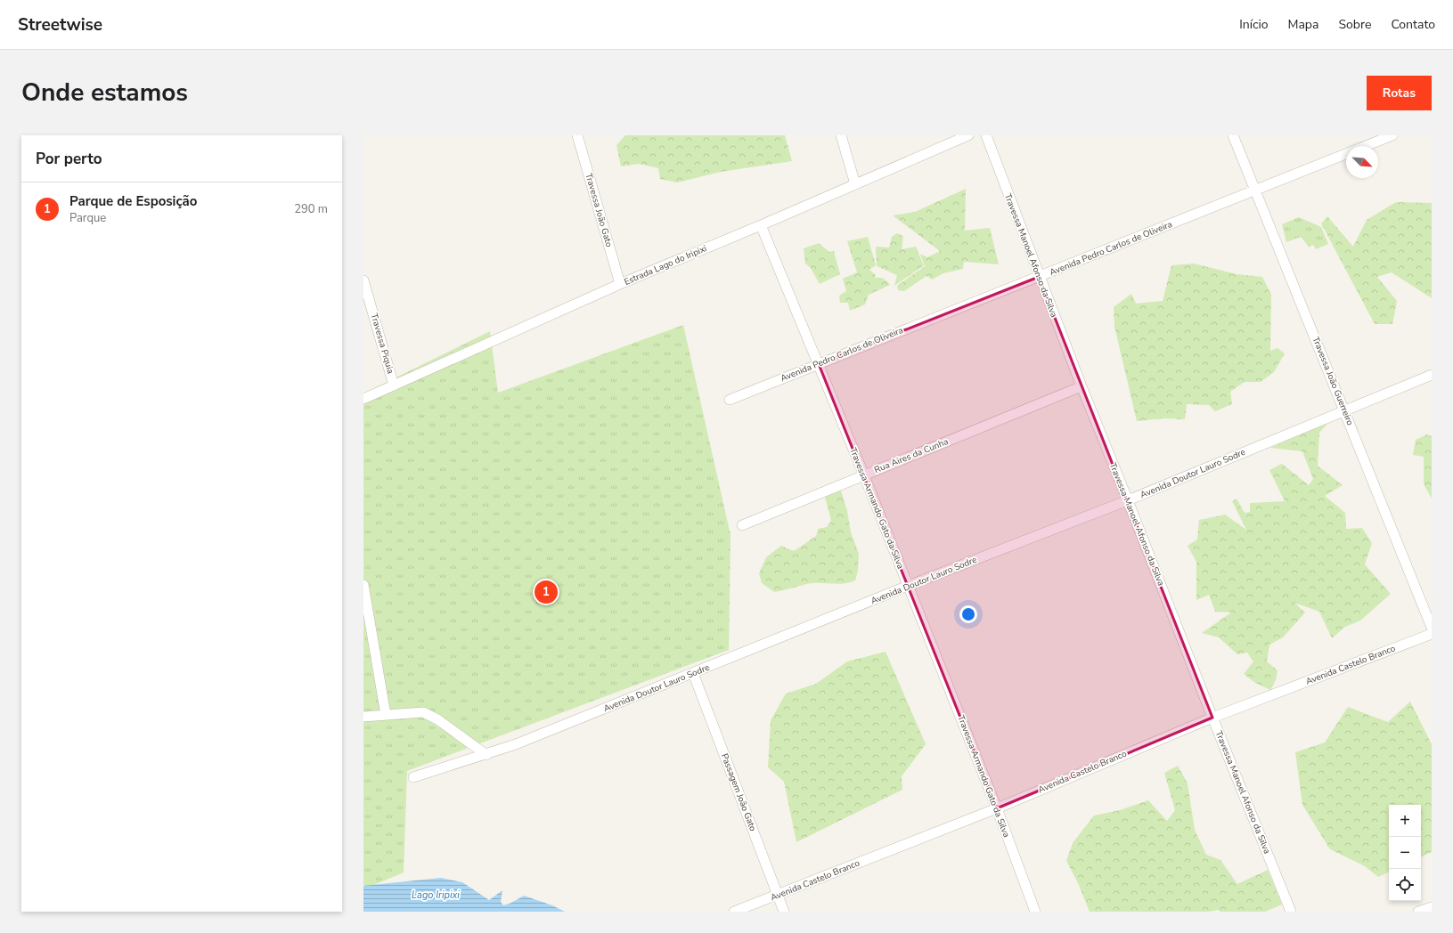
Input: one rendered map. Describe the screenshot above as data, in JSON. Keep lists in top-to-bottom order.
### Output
{
  "streets": {
    "street": [
      "Travessa João Gato",
      "Avenida Pedro Carlos de Oliveira",
      "Travessa Manoel Afonso da Silva",
      "Estrada Lago do Iripixi",
      "Travessa Piquia",
      "Travessa João Guerreiro",
      "Rua Aires da Cunha",
      "Avenida Doutor Lauro Sodre",
      "Travessa Armando Gato da Silva",
      "Avenida Castelo Branco",
      "Passagem João Gato"
    ]
  },
  "crossings": [
    ["Travessa João Gato", "Estrada Lago do Iripixi"],
    ["Avenida Pedro Carlos de Oliveira", "Travessa Manoel Afonso da Silva"],
    ["Avenida Pedro Carlos de Oliveira", "Travessa João Guerreiro"],
    ["Avenida Pedro Carlos de Oliveira", "Travessa Armando Gato da Silva"],
    ["Travessa Manoel Afonso da Silva", "Rua Aires da Cunha"],
    ["Travessa Manoel Afonso da Silva", "Avenida Doutor Lauro Sodre"],
    ["Travessa Manoel Afonso da Silva", "Avenida Castelo Branco"],
    ["Estrada Lago do Iripixi", "Travessa Piquia"],
    ["Estrada Lago do Iripixi", "Travessa Armando Gato da Silva"],
    ["Travessa João Guerreiro", "Avenida Doutor Lauro Sodre"],
    ["Rua Aires da Cunha", "Travessa Armando Gato da Silva"],
    ["Avenida Doutor Lauro Sodre", "Travessa Armando Gato da Silva"],
    ["Avenida Doutor Lauro Sodre", "Passagem João Gato"],
    ["Travessa Armando Gato da Silva", "Avenida Castelo Branco"],
    ["Avenida Castelo Branco", "Passagem João Gato"]
  ],
  "water": ["Lago Iripixi"],
  "north": "bottom right",
  "page": {
    "header": "Streetwise",
    "nav": [
      "Início",
      "Mapa",
      "Sobre",
      "Contato"
    ],
    "title": "Onde estamos",
    "buttons": "Rotas",
    "heading": "Por perto",
    "list": [
      {
        "mark": "1",
        "name": "Parque de Esposição",
        "note": "Parque",
        "value": "290 m"
      }
    ],
    "pins": "1",
    "map_buttons": ["+", "−"]
  }
}
